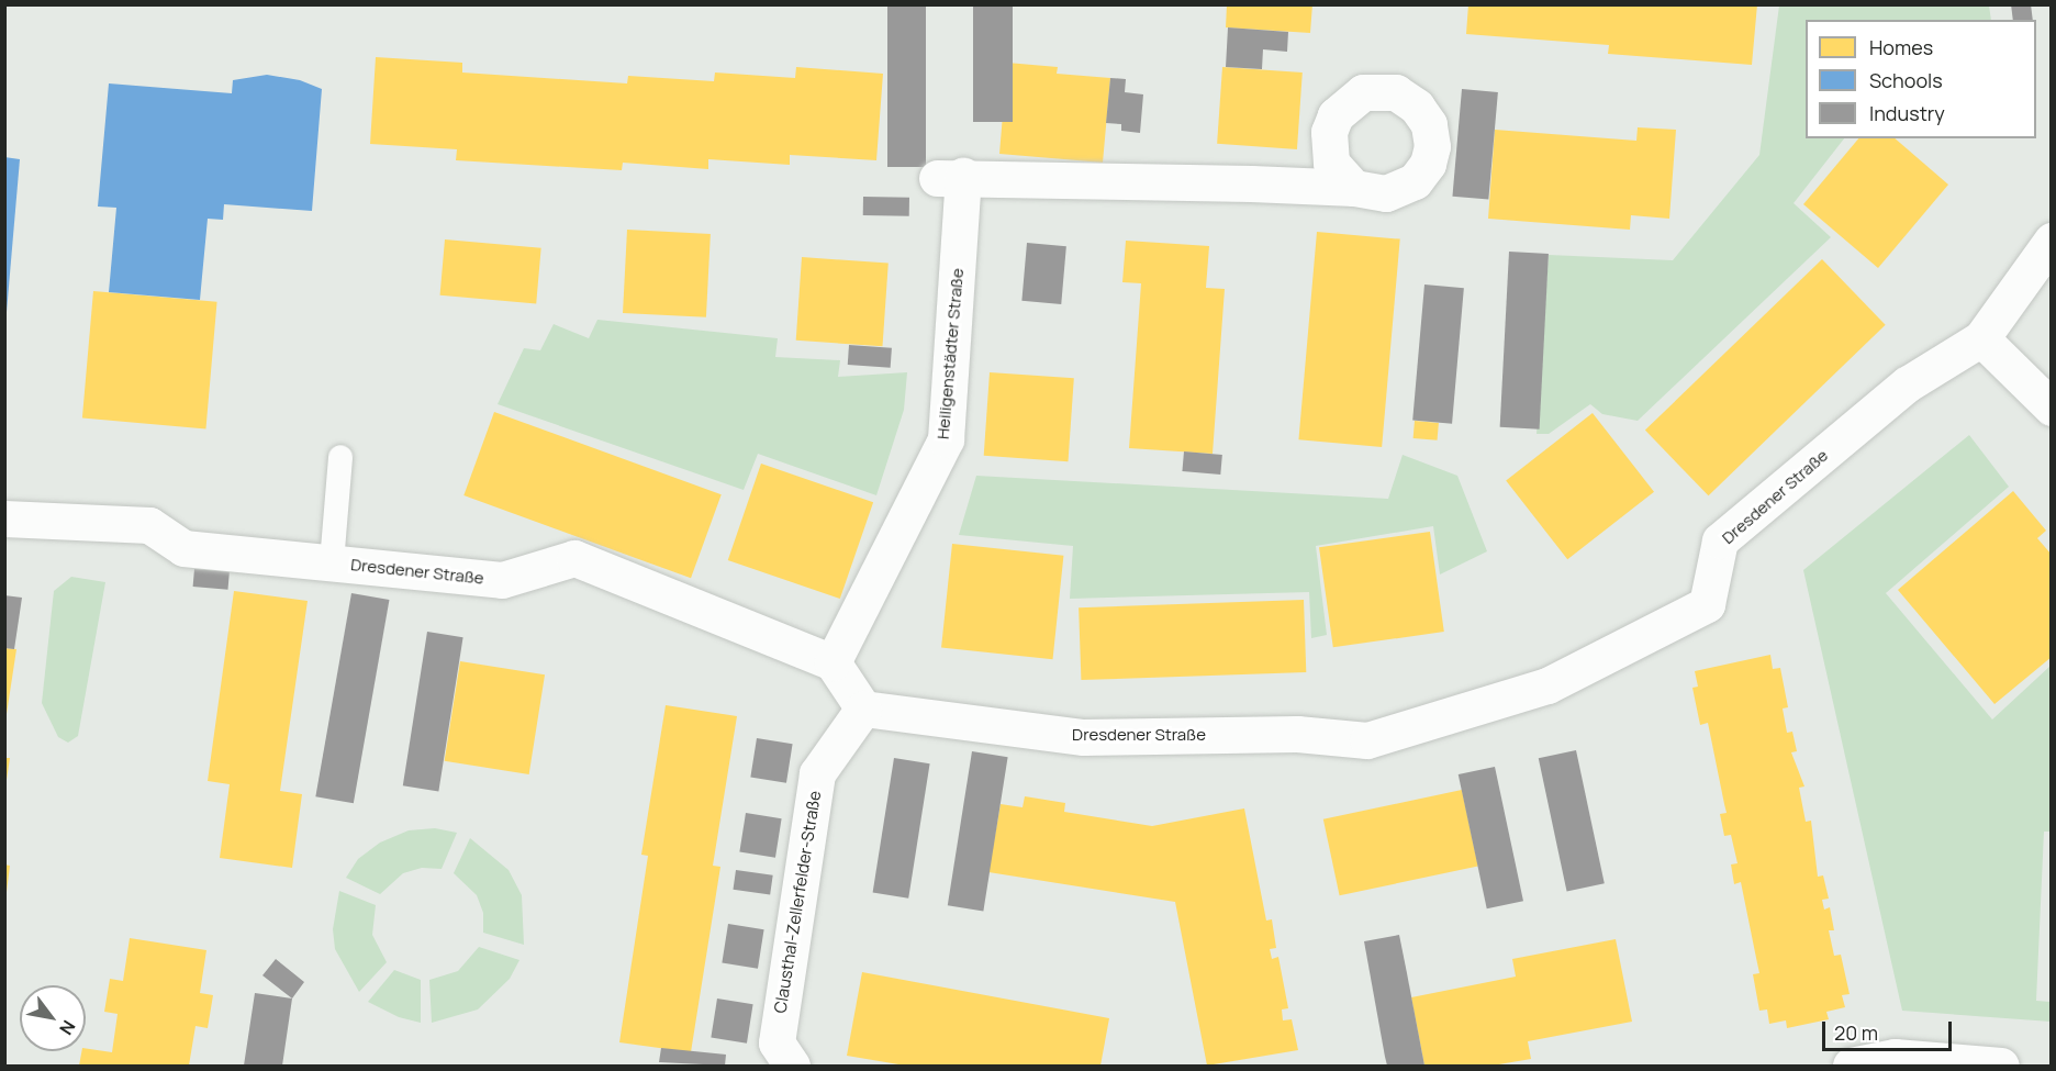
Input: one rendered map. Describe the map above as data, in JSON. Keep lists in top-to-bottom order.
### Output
{
  "streets": {
    "street": ["Heiligenstädter Straße", "Dresdener Straße", "Clausthal-Zellerfelder-Straße"]
  },
  "crossings": [
    ["Heiligenstädter Straße", "Dresdener Straße"],
    ["Dresdener Straße", "Clausthal-Zellerfelder-Straße"]
  ],
  "legend": ["Homes", "Schools", "Industry"],
  "scale_bar": "20 m",
  "north": "bottom right"
}
